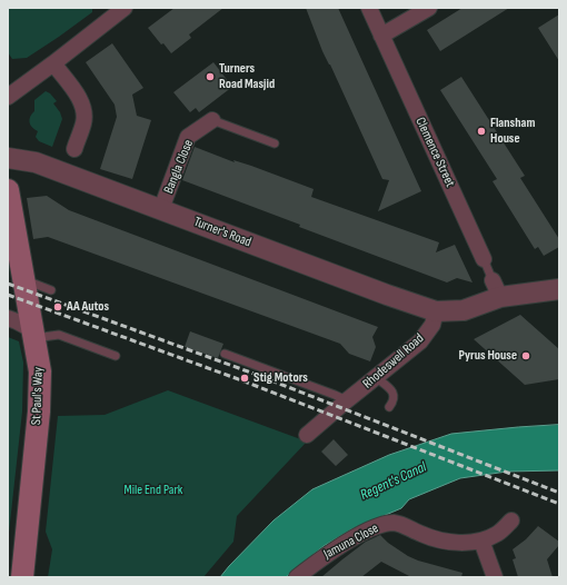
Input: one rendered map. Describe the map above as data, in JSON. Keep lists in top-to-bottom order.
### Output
{
  "streets": {
    "main road": ["St Paul's Way"],
    "street": [
      "Clemence Street",
      "Bangla Close",
      "Turner's Road",
      "Rhodeswell Road",
      "Jamuna Close"
    ]
  },
  "crossings": [
    ["Bangla Close", "Turner's Road"],
    ["Turner's Road", "Rhodeswell Road"]
  ],
  "water": ["Regent's Canal"],
  "parks": ["Mile End Park"],
  "places": [
    "Turners Road Masjid",
    "Flansham House",
    "AA Autos",
    "Pyrus House",
    "Stig Motors"
  ]
}
